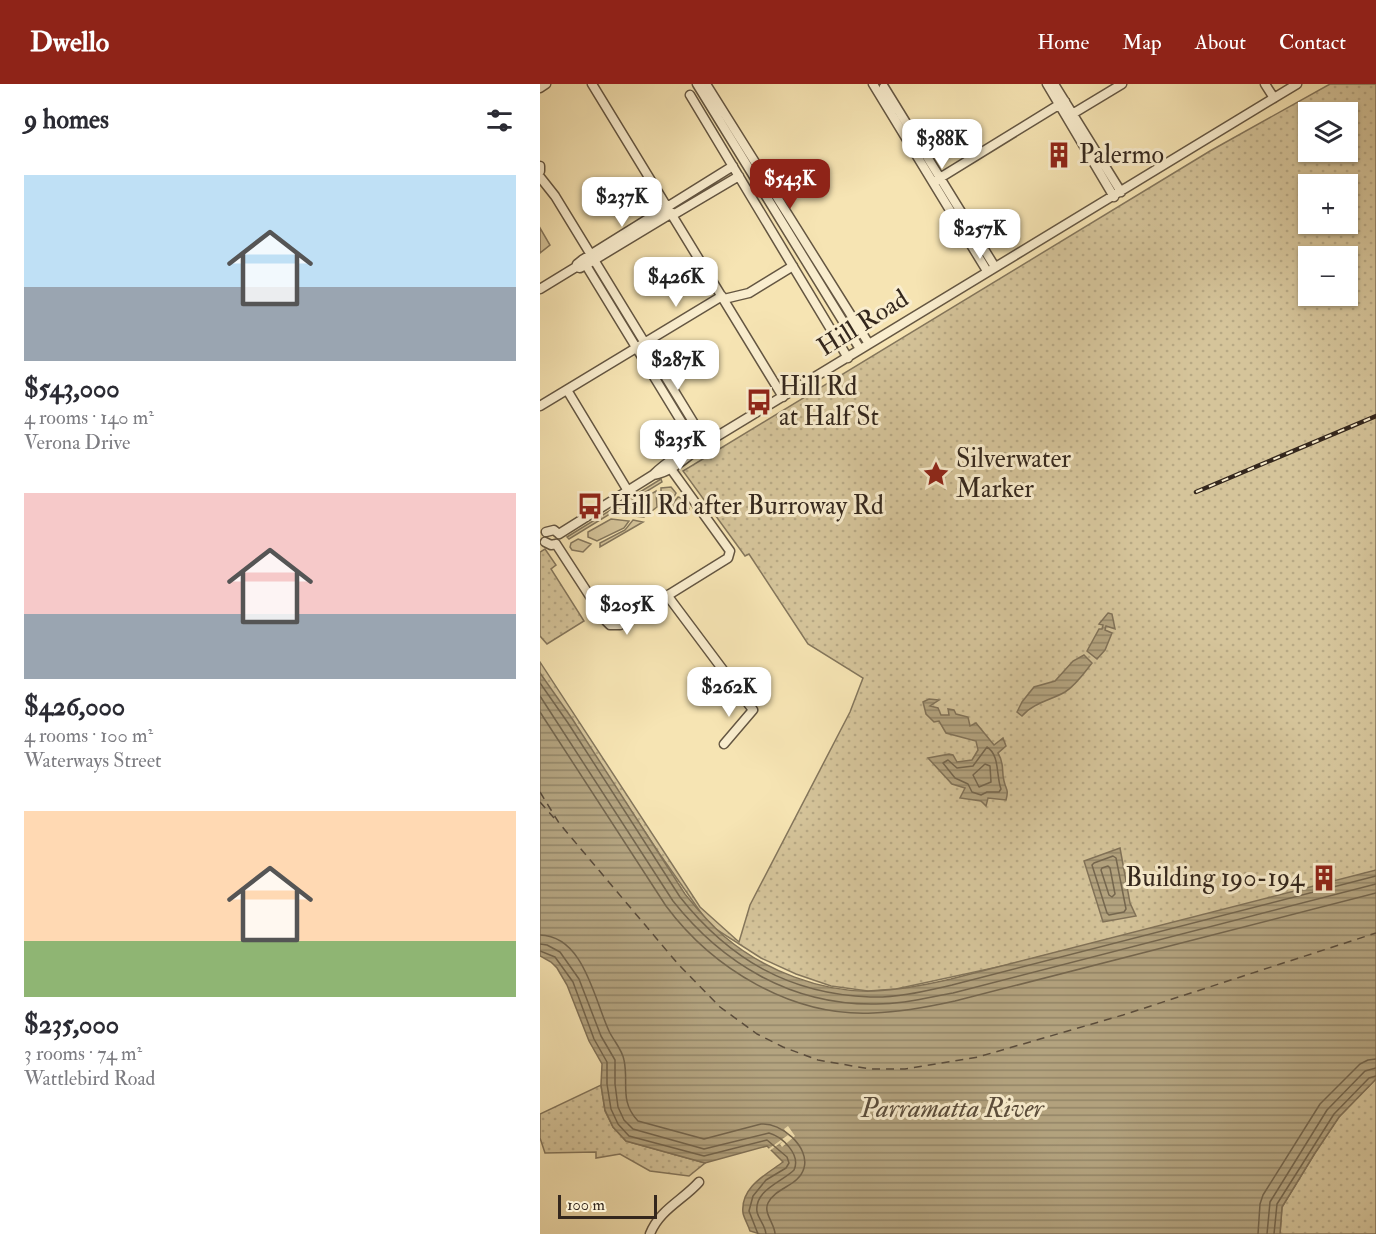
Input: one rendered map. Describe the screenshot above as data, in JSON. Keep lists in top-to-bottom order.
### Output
{
  "streets": {
    "street": ["Hill Road"]
  },
  "water": ["Parramatta River"],
  "places": {
    "building": ["Palermo", "Building 190-194"],
    "bus stop": ["Hill Rd at Half St", "Hill Rd after Burroway Rd"],
    "place": ["Silverwater Marker"]
  },
  "scale_bar": "100 m",
  "page": {
    "header": "Dwello",
    "nav": [
      "Home",
      "Map",
      "About",
      "Contact"
    ],
    "heading": "9 homes",
    "map_buttons": ["+", "−"],
    "price": [
      "$388K",
      "$543K",
      "$237K",
      "$257K",
      "$426K",
      "$287K",
      "$235K",
      "$205K",
      "$262K"
    ],
    "list": [
      {
        "name": "$543,000",
        "note": "4 rooms · 140 m² · Verona Drive"
      },
      {
        "name": "$426,000",
        "note": "4 rooms · 100 m² · Waterways Street"
      },
      {
        "name": "$235,000",
        "note": "3 rooms · 74 m² · Wattlebird Road"
      }
    ],
    "scale": "100 m"
  }
}
